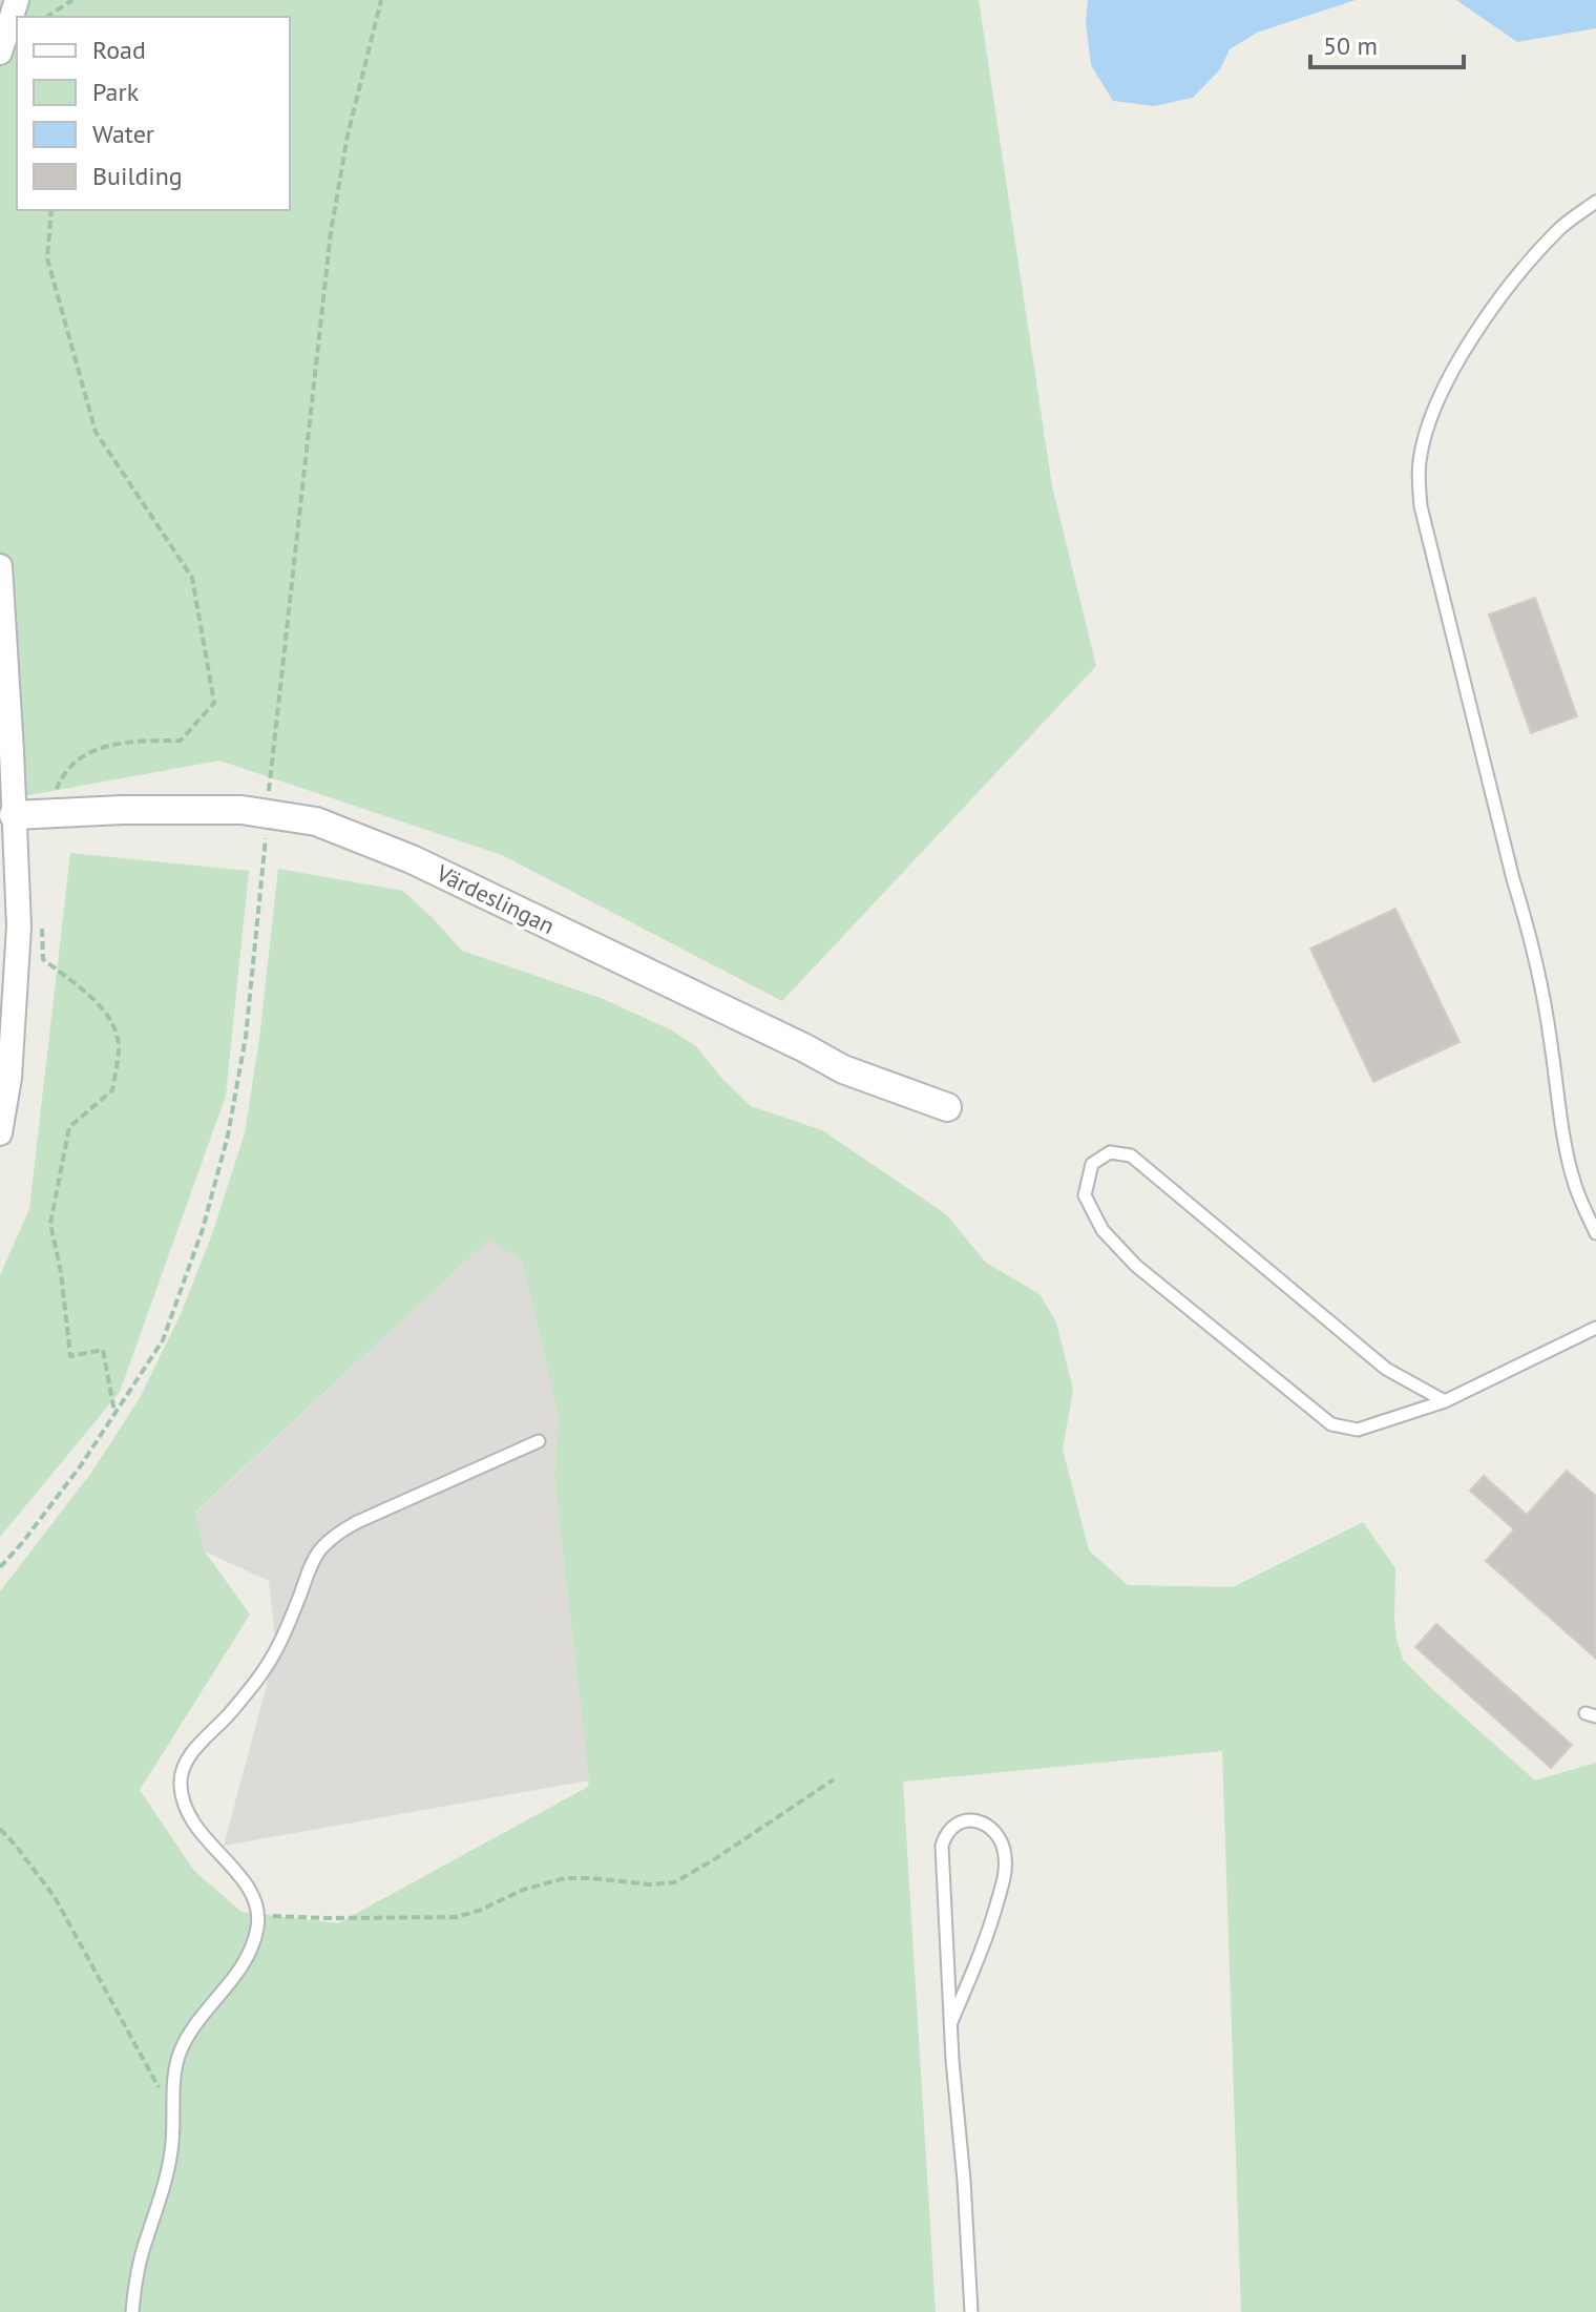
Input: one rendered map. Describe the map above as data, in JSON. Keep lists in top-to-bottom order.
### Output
{
  "streets": {
    "street": ["Värdeslingan"]
  },
  "legend": [
    "Road",
    "Park",
    "Water",
    "Building"
  ],
  "scale_bar": "50 m"
}
